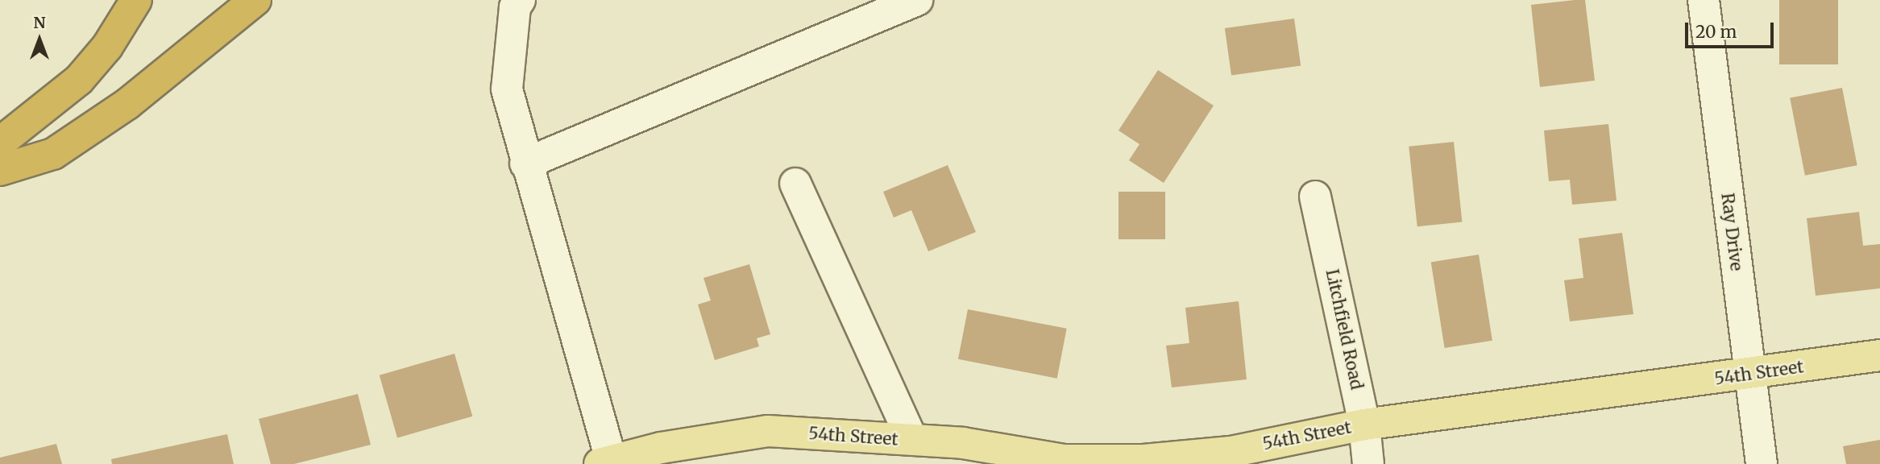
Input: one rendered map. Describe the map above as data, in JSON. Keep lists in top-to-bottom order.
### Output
{
  "streets": {
    "main road": ["54th Street"],
    "street": ["Ray Drive", "Litchfield Road"]
  },
  "crossings": [
    ["Ray Drive", "54th Street"],
    ["Litchfield Road", "54th Street"]
  ],
  "scale_bar": "20 m",
  "north": "top"
}
